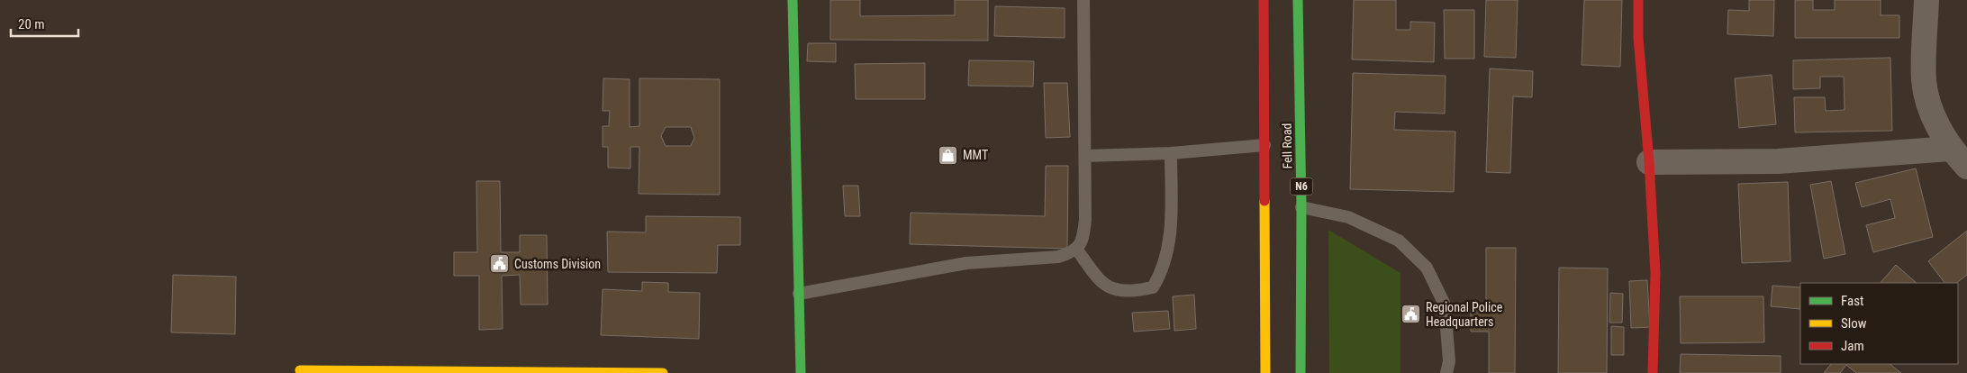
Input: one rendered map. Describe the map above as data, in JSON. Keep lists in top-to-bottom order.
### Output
{
  "streets": {
    "street": ["Fell Road", "N6"]
  },
  "places": {
    "shop": ["MMT"],
    "public building": ["Customs Division", "Regional Police Headquarters"]
  },
  "legend": ["Fast", "Slow", "Jam"],
  "scale_bar": "20 m"
}
